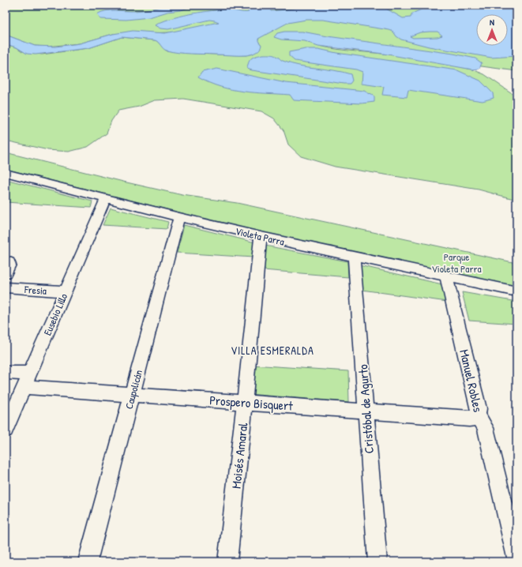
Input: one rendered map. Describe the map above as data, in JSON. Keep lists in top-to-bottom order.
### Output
{
  "streets": {
    "street": [
      "Violeta Parra",
      "Fresia",
      "Eusebio Lillo",
      "Manuel Robles",
      "Caupolicán",
      "Prospero Bisquert",
      "Cristóbal de Agurto",
      "Moisés Amaral"
    ]
  },
  "crossings": [
    ["Violeta Parra", "Eusebio Lillo"],
    ["Violeta Parra", "Manuel Robles"],
    ["Violeta Parra", "Caupolicán"],
    ["Violeta Parra", "Cristóbal de Agurto"],
    ["Violeta Parra", "Moisés Amaral"],
    ["Fresia", "Eusebio Lillo"],
    ["Eusebio Lillo", "Prospero Bisquert"],
    ["Manuel Robles", "Prospero Bisquert"],
    ["Caupolicán", "Prospero Bisquert"],
    ["Prospero Bisquert", "Cristóbal de Agurto"],
    ["Prospero Bisquert", "Moisés Amaral"]
  ],
  "districts": ["VILLA ESMERALDA"],
  "parks": ["Parque Violeta Parra"],
  "north": "top"
}
